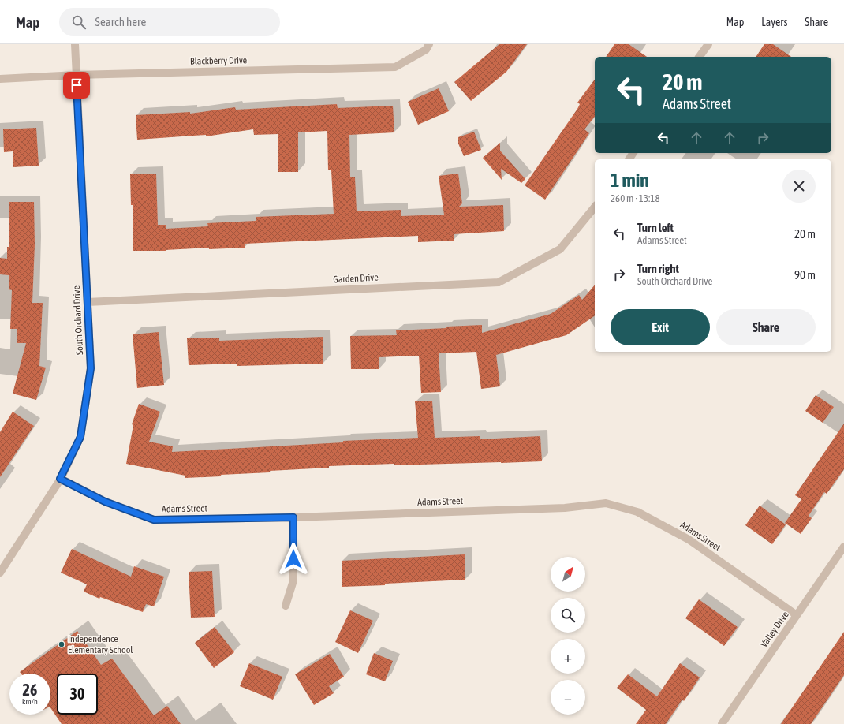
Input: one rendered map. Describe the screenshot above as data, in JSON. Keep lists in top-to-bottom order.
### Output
{
  "streets": {
    "street": [
      "Blackberry Drive",
      "Garden Drive",
      "South Orchard Drive",
      "Adams Street",
      "Valley Drive"
    ]
  },
  "crossings": [
    ["Blackberry Drive", "South Orchard Drive"],
    ["Garden Drive", "South Orchard Drive"],
    ["South Orchard Drive", "Adams Street"],
    ["Adams Street", "Valley Drive"]
  ],
  "places": ["Independence Elementary School"],
  "north": "top right",
  "page": {
    "header": "Map",
    "search": "Search here",
    "nav": ["Map", "Layers", "Share"],
    "turn": ["20 m", "Adams Street"],
    "heading": ["1 min", "260 m · 13:18"],
    "list": [
      {
        "name": "Turn left",
        "note": "Adams Street",
        "value": "20 m"
      },
      {
        "name": "Turn right",
        "note": "South Orchard Drive",
        "value": "90 m"
      }
    ],
    "buttons": ["Exit", "Share"],
    "map_buttons": ["+", "−"],
    "speed": "26 km/h",
    "limit": "30"
  }
}
